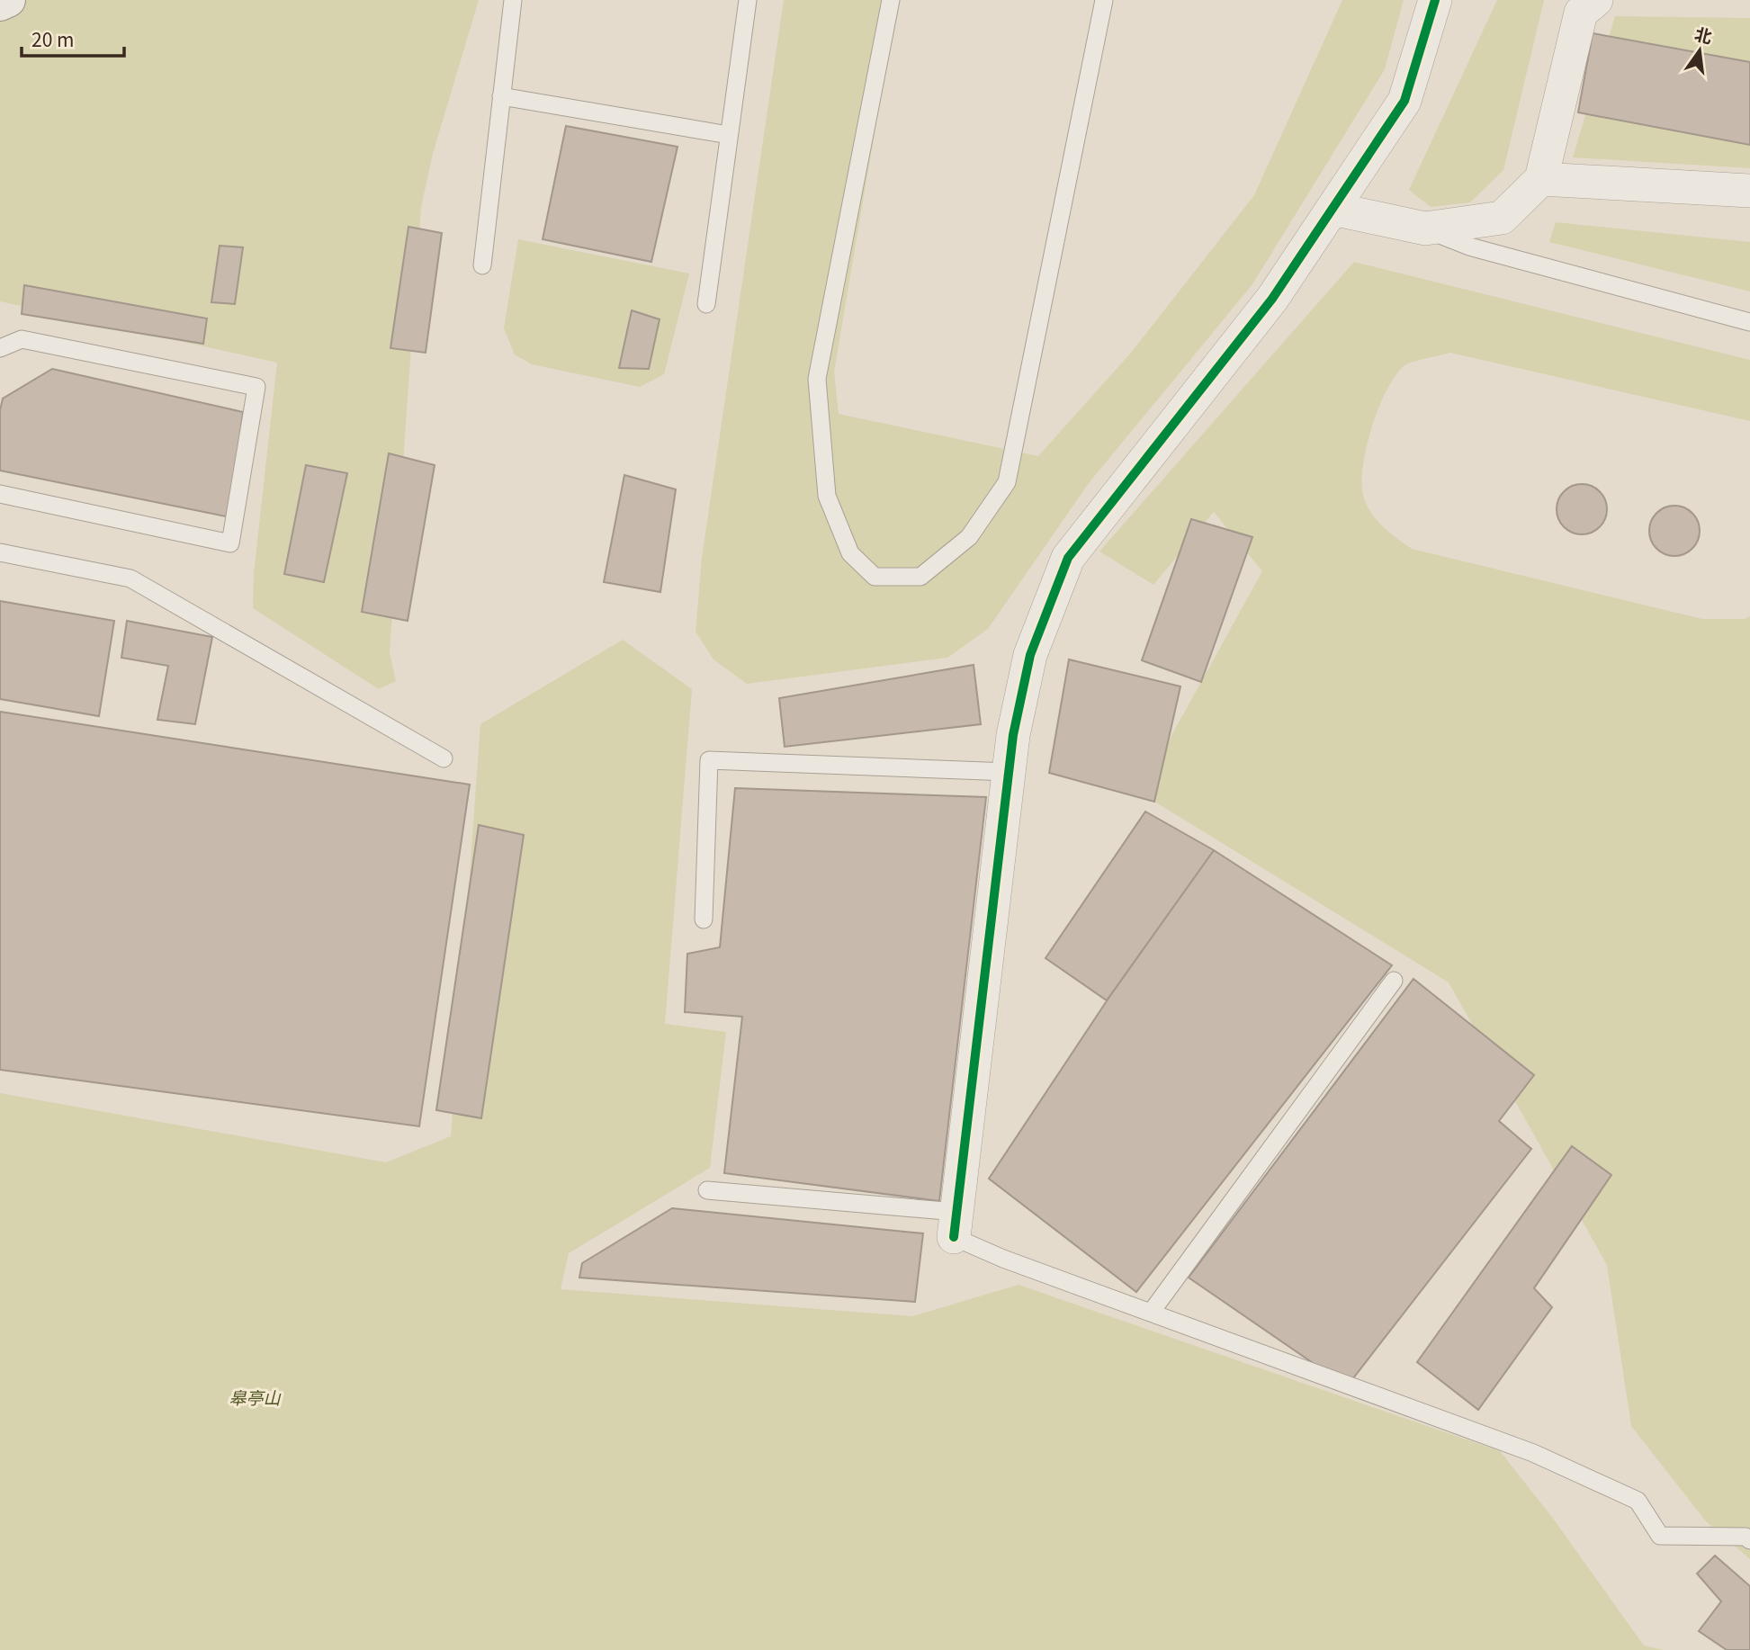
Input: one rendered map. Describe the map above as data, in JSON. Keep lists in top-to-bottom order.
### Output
{
  "parks": ["皋亭山"],
  "scale_bar": "20 m",
  "north": "top"
}
